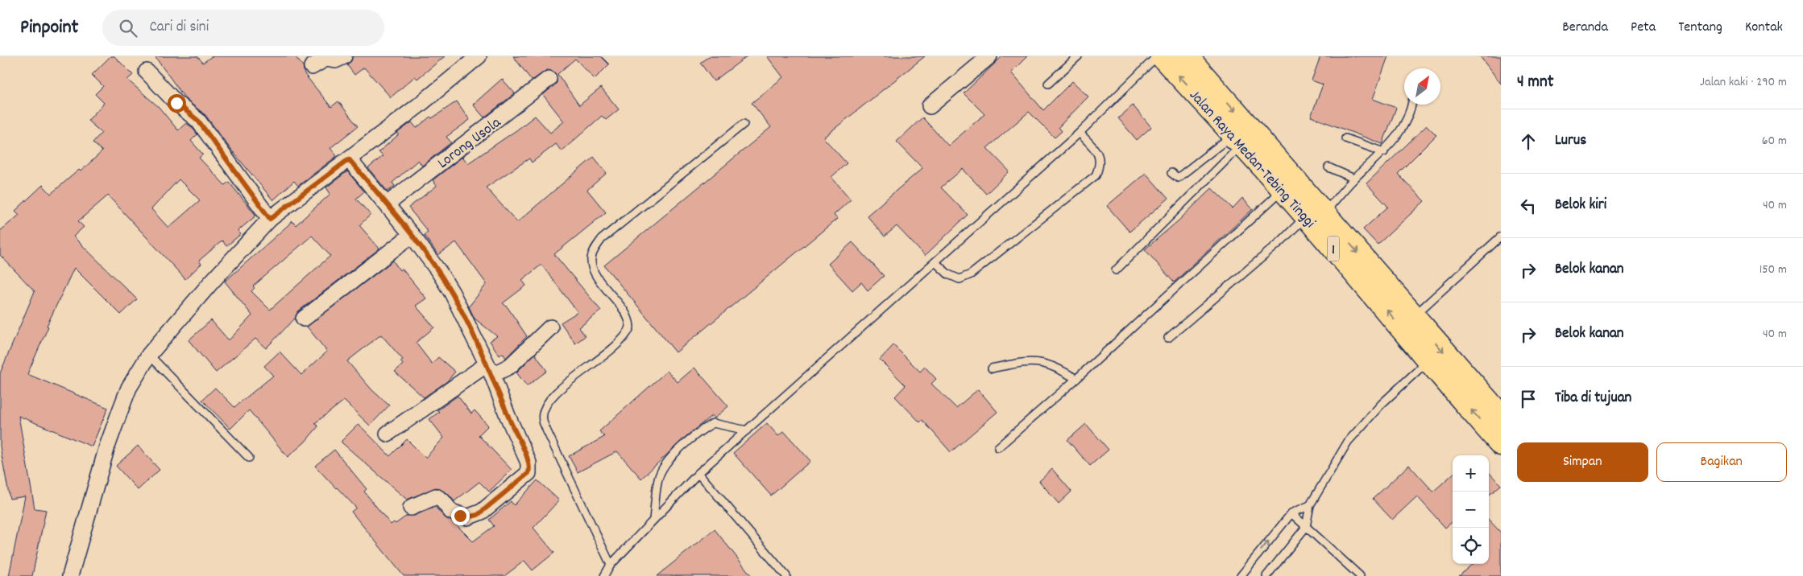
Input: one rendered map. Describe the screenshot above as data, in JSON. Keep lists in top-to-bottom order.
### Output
{
  "streets": {
    "highway": ["Jalan Raya Medan-Tebing Tinggi", "1"],
    "street": ["Lorong Usola"]
  },
  "north": "top right",
  "page": {
    "header": "Pinpoint",
    "search": "Cari di sini",
    "nav": [
      "Beranda",
      "Peta",
      "Tentang",
      "Kontak"
    ],
    "heading": ["4 mnt", "Jalan kaki · 290 m"],
    "list": [
      ["Lurus", "60 m"],
      ["Belok kiri", "40 m"],
      ["Belok kanan", "150 m"],
      ["Belok kanan", "40 m"],
      "Tiba di tujuan"
    ],
    "buttons": ["Simpan", "Bagikan"],
    "map_buttons": ["+", "−"]
  }
}
